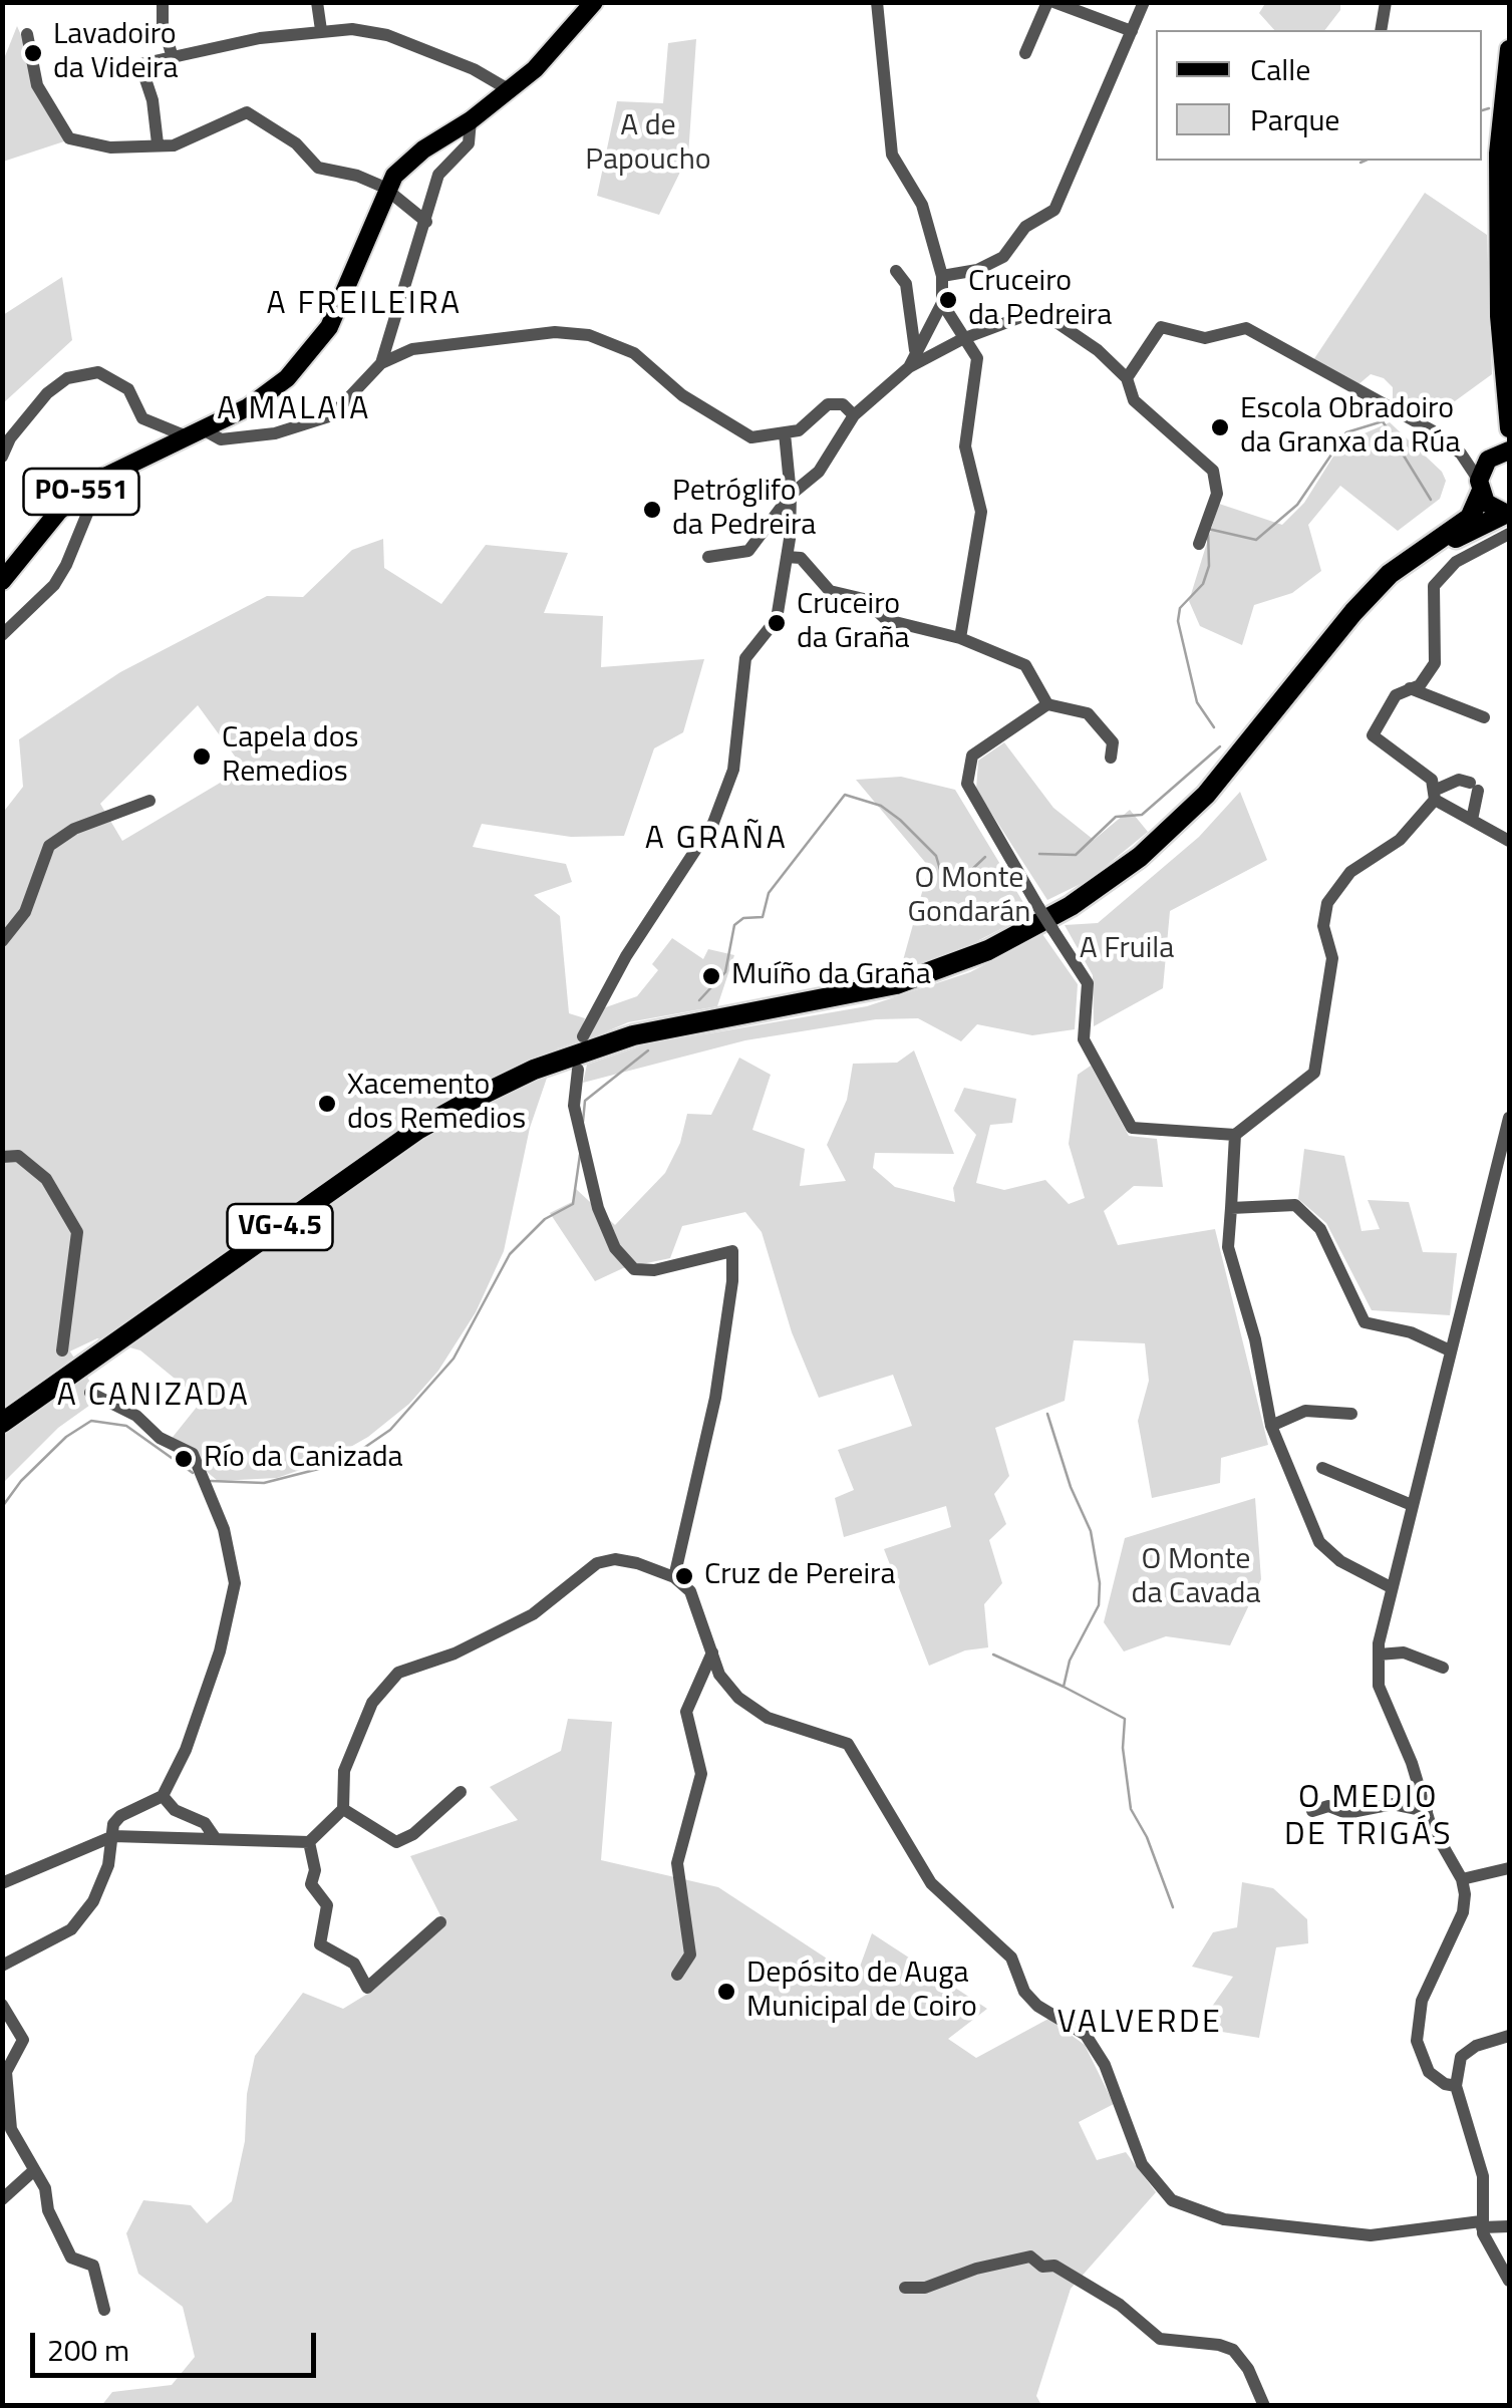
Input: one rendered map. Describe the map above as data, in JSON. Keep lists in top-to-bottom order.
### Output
{
  "streets": {
    "highway": ["VG-4.5"],
    "main road": ["PO-551"]
  },
  "districts": [
    "A FREILEIRA",
    "A MALAIA",
    "A GRAÑA",
    "A CANIZADA",
    "O MEDIO DE TRIGÁS",
    "VALVERDE"
  ],
  "parks": [
    "A de Papoucho",
    "O Monte Gondarán",
    "A Fruila",
    "O Monte da Cavada"
  ],
  "places": [
    "Lavadoiro da Videira",
    "Cruceiro da Pedreira",
    "Escola Obradoiro da Granxa da Rúa",
    "Petróglifo da Pedreira",
    "Cruceiro da Graña",
    "Capela dos Remedios",
    "Muíño da Graña",
    "Xacemento dos Remedios",
    "Río da Canizada",
    "Cruz de Pereira",
    "Depósito de Auga Municipal de Coiro"
  ],
  "legend": ["Calle", "Parque"],
  "scale_bar": "200 m"
}
